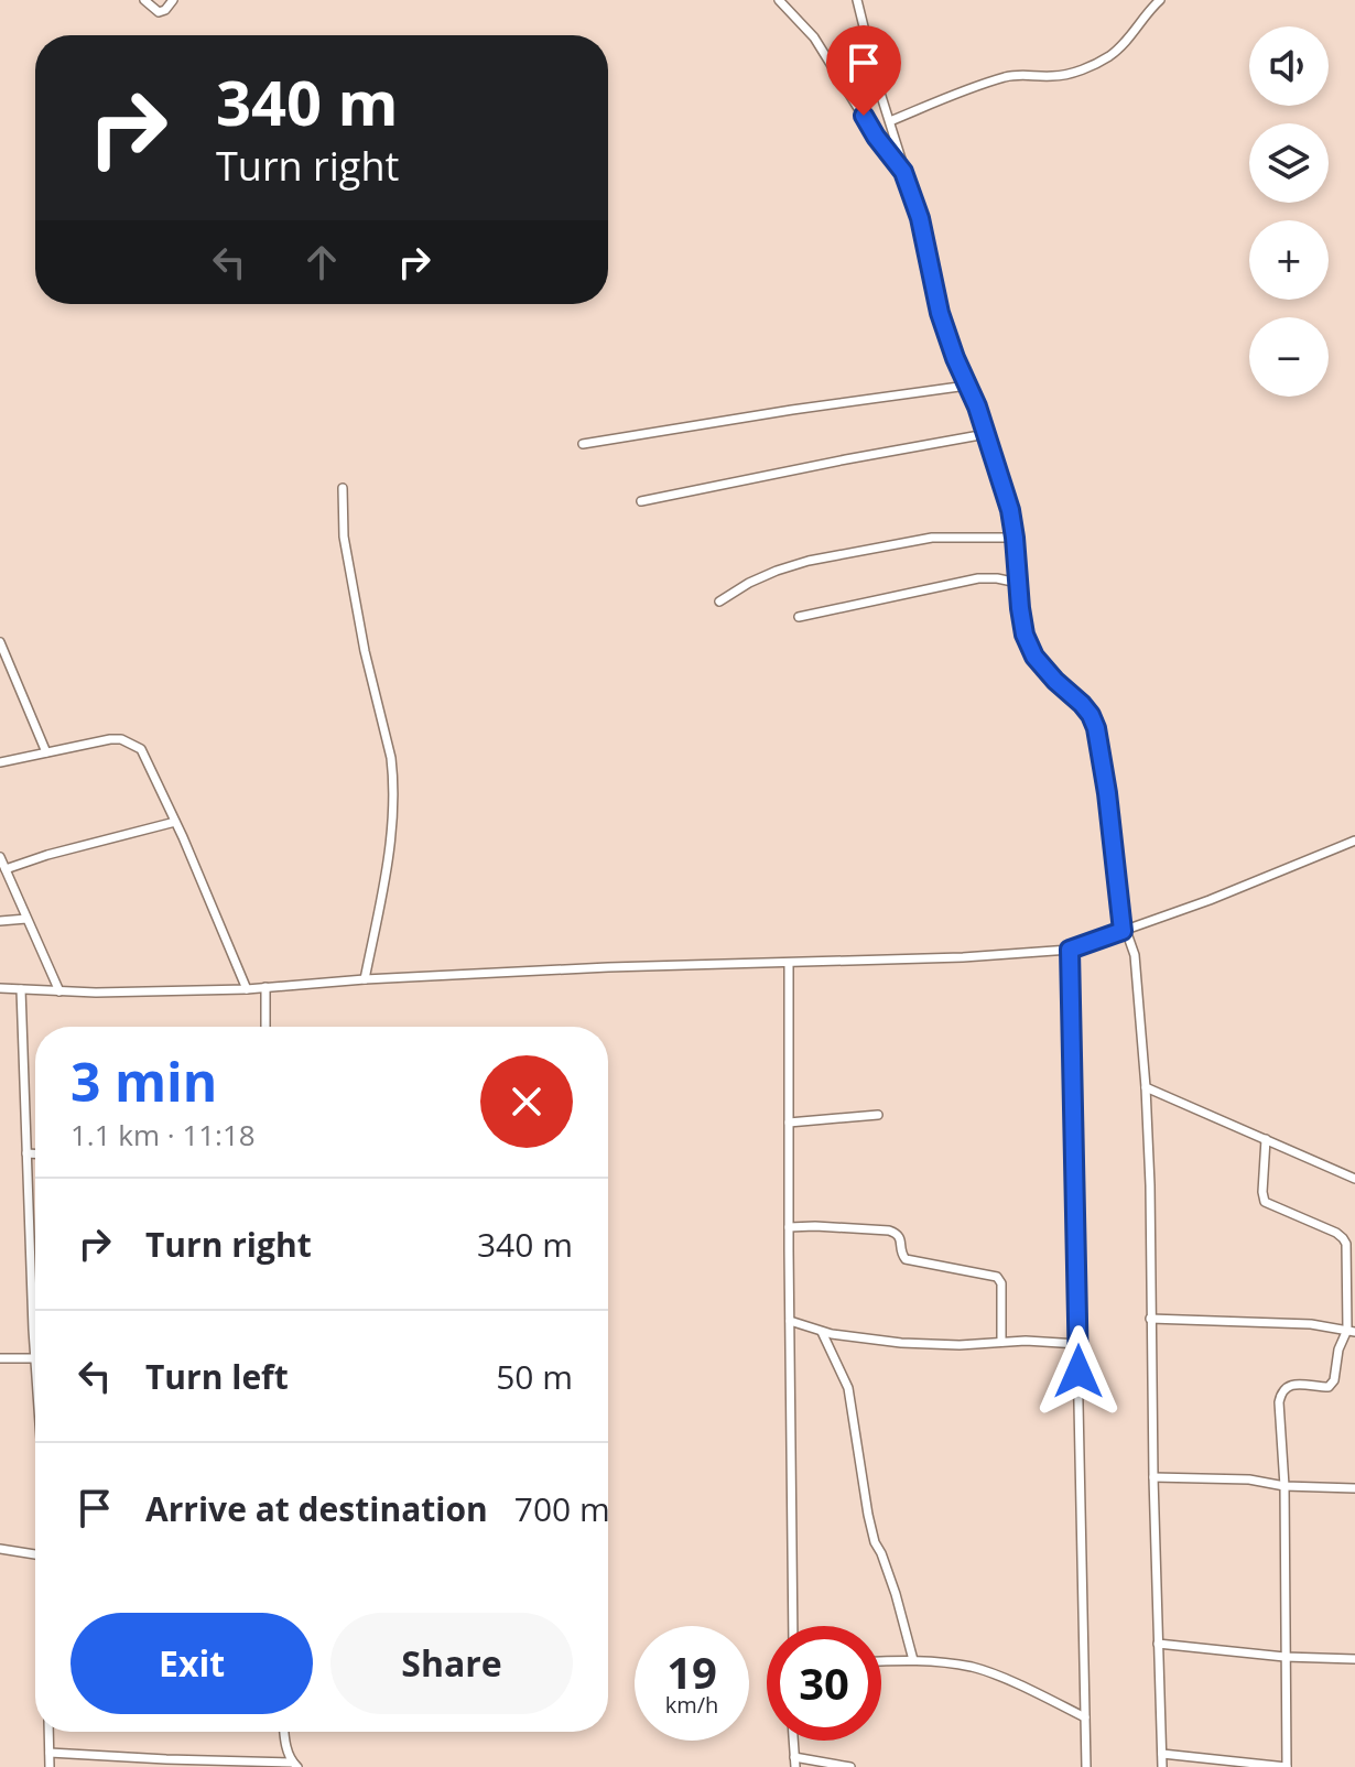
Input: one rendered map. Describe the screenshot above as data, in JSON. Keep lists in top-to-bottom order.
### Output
{
  "page": {
    "map_buttons": ["+", "−"],
    "turn": ["340 m", "Turn right"],
    "heading": ["3 min", "1.1 km · 11:18"],
    "list": [
      {
        "name": "Turn right",
        "value": "340 m"
      },
      {
        "name": "Turn left",
        "value": "50 m"
      },
      {
        "name": "Arrive at destination",
        "value": "700 m"
      }
    ],
    "buttons": ["Exit", "Share"],
    "speed": "19 km/h",
    "limit": "30"
  }
}
